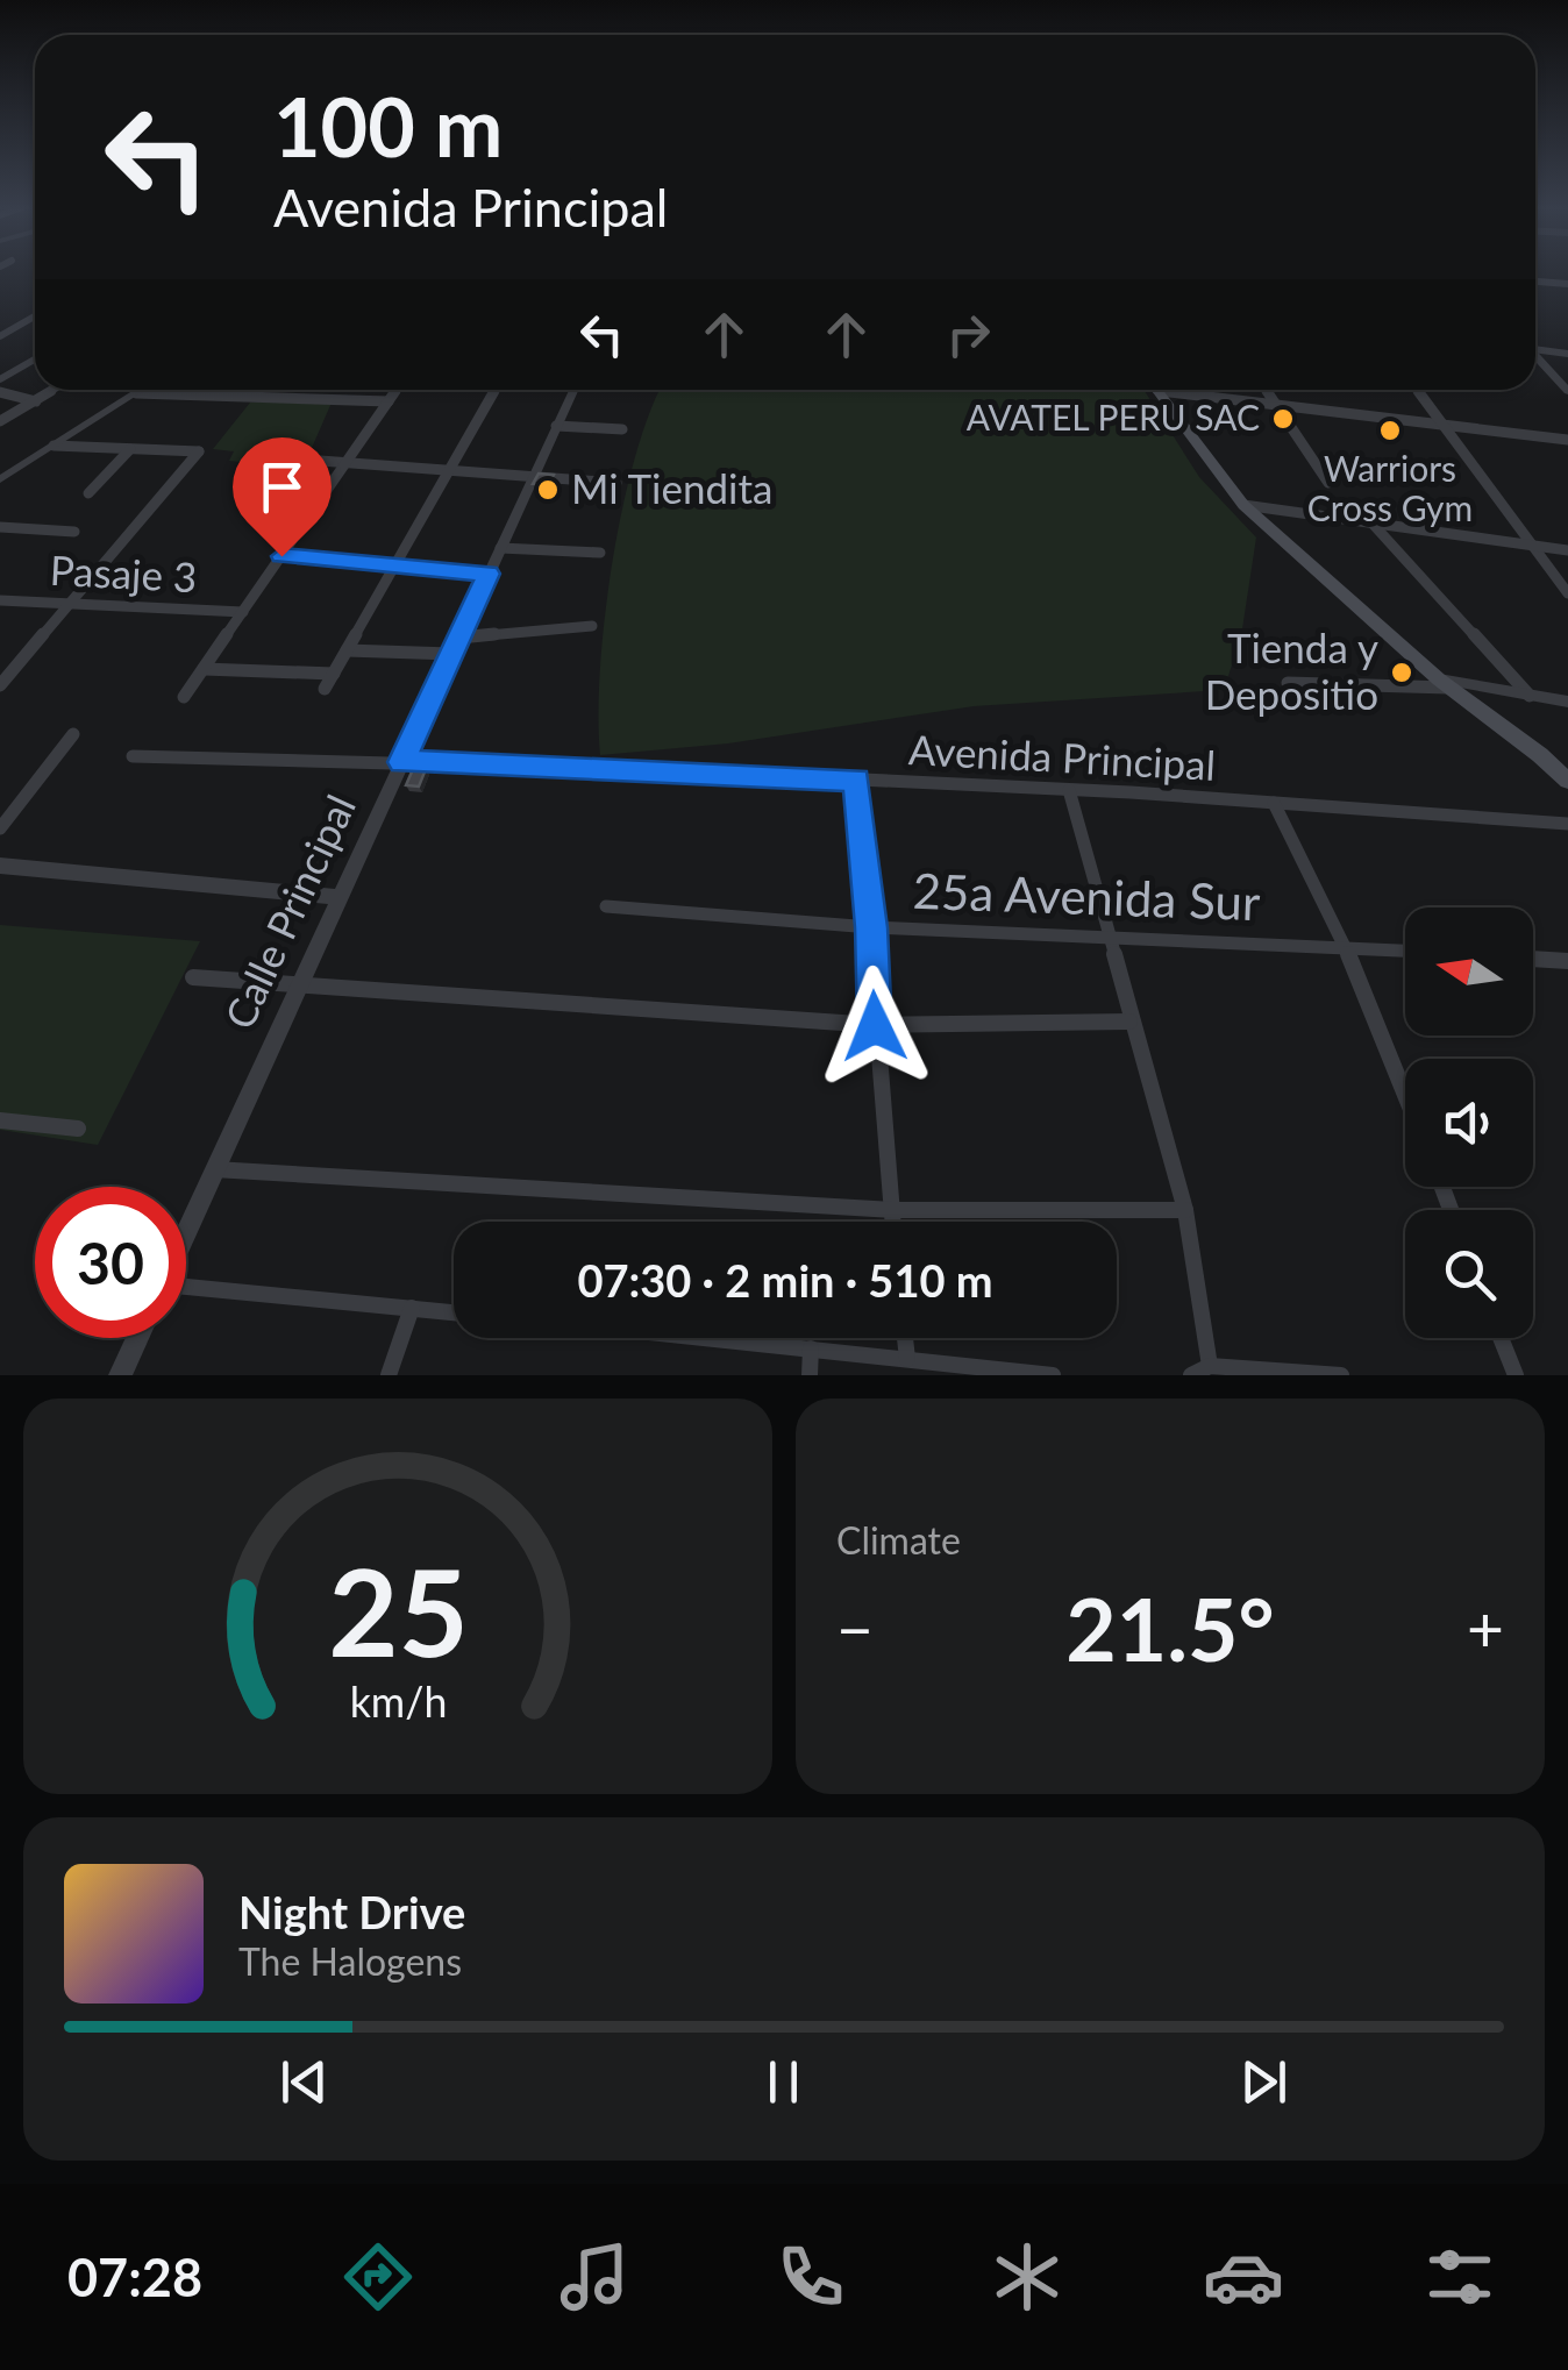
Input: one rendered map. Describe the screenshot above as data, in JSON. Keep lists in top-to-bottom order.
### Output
{
  "streets": {
    "street": [
      "Pasaje 3",
      "Avenida Principal",
      "25a Avenida Sur",
      "Calle Principal"
    ]
  },
  "crossings": [
    ["Avenida Principal", "Calle Principal"]
  ],
  "places": [
    "AVATEL PERU SAC",
    "Warriors Cross Gym",
    "Mi Tiendita",
    "Tienda y Depositio"
  ],
  "north": "left",
  "page": {
    "turn": ["100 m", "Avenida Principal"],
    "limit": "30",
    "trip": "07:30 · 2 min · 510 m",
    "tile": "Climate",
    "heat": ["−", "21.5°", "+"],
    "song": ["Night Drive", "The Halogens"],
    "tabs": "07:28",
    "gauge": ["25", "km/h"]
  }
}
